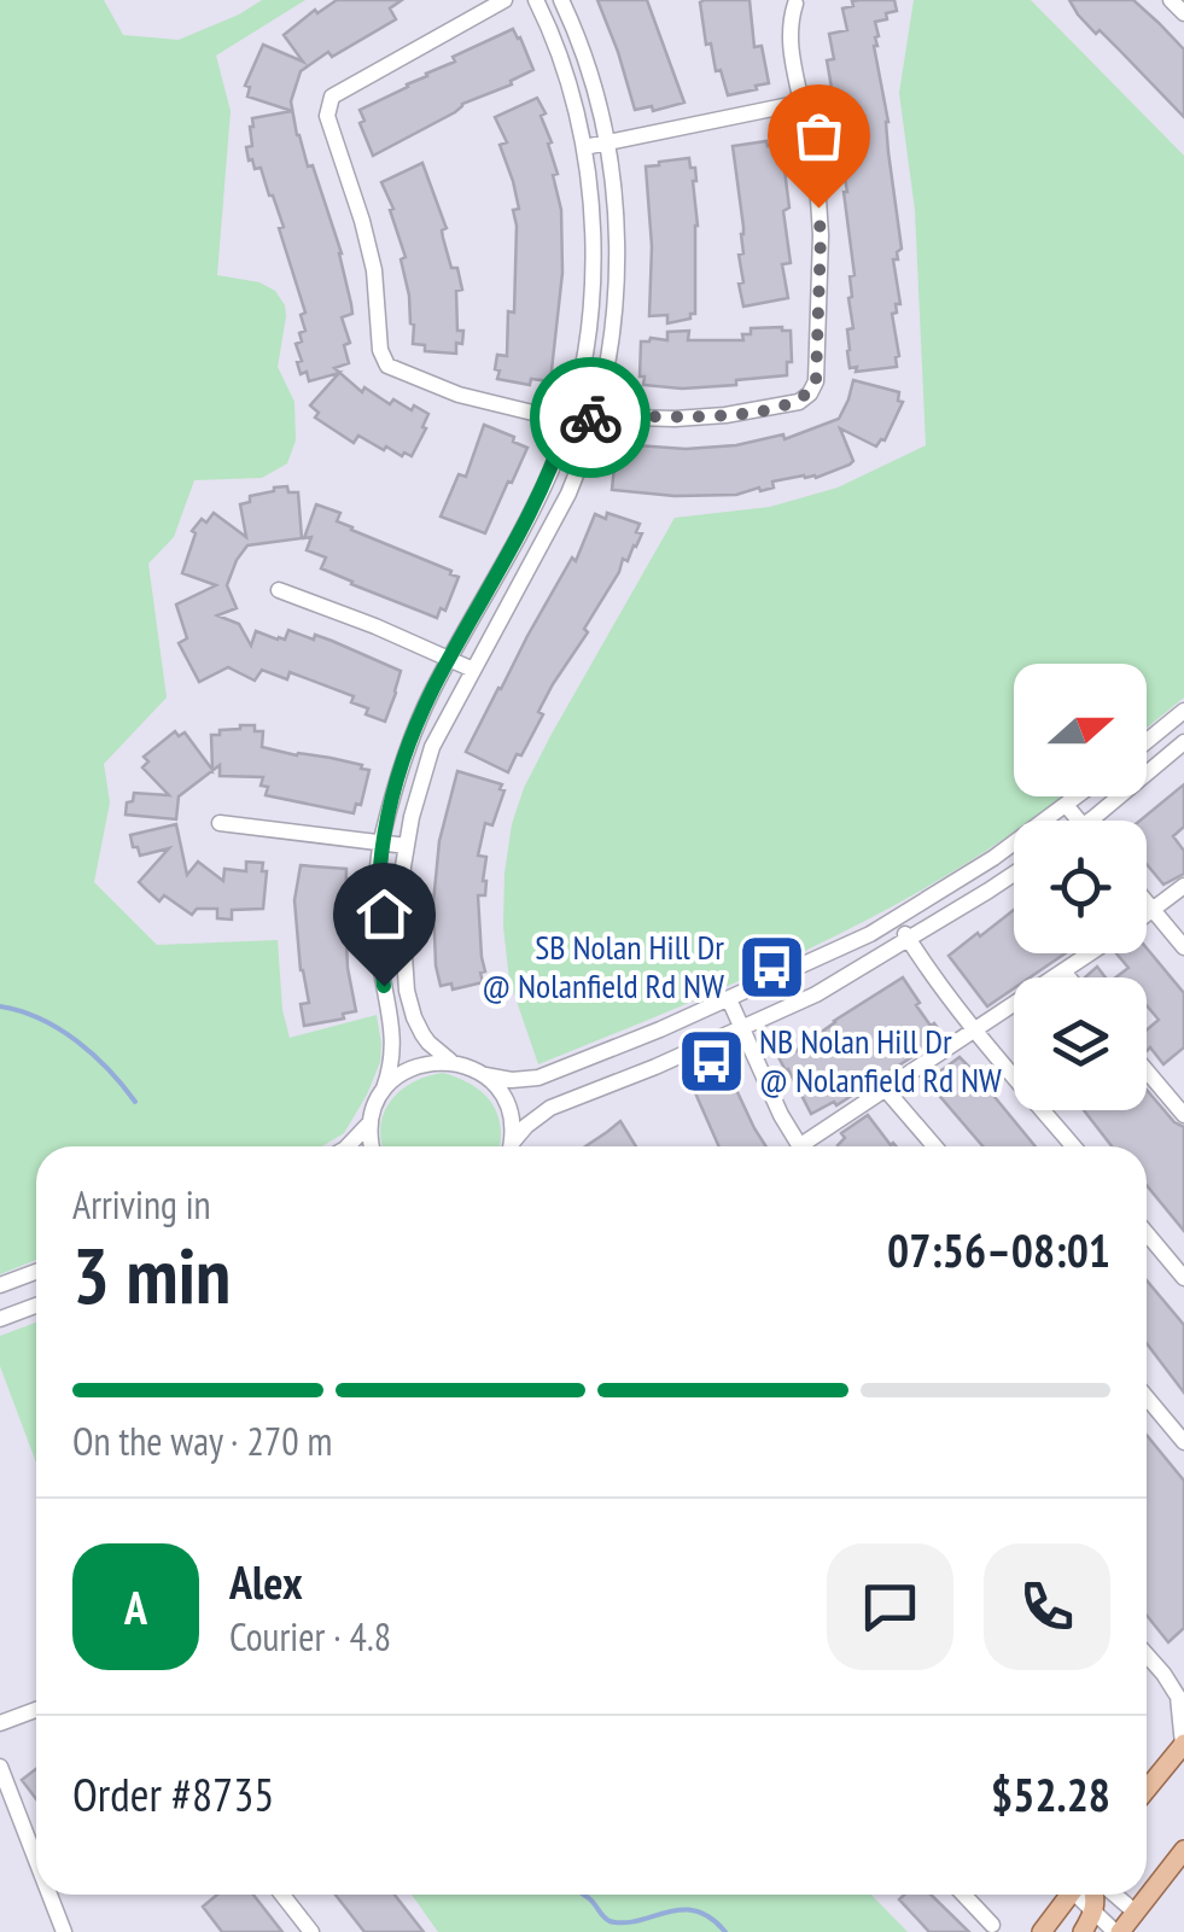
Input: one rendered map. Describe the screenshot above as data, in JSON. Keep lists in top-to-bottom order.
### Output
{
  "places": {
    "bus stop": ["SB Nolan Hill Dr @ Nolanfield Rd NW", "NB Nolan Hill Dr @ Nolanfield Rd NW"]
  },
  "north": "right",
  "page": {
    "heading": ["3 min", "Arriving in", "07:56–08:01"],
    "panel": [
      "Alex",
      "Courier · 4.8",
      "Order #8735",
      "$52.28"
    ],
    "bar": "On the way · 270 m",
    "round": "A"
  }
}
